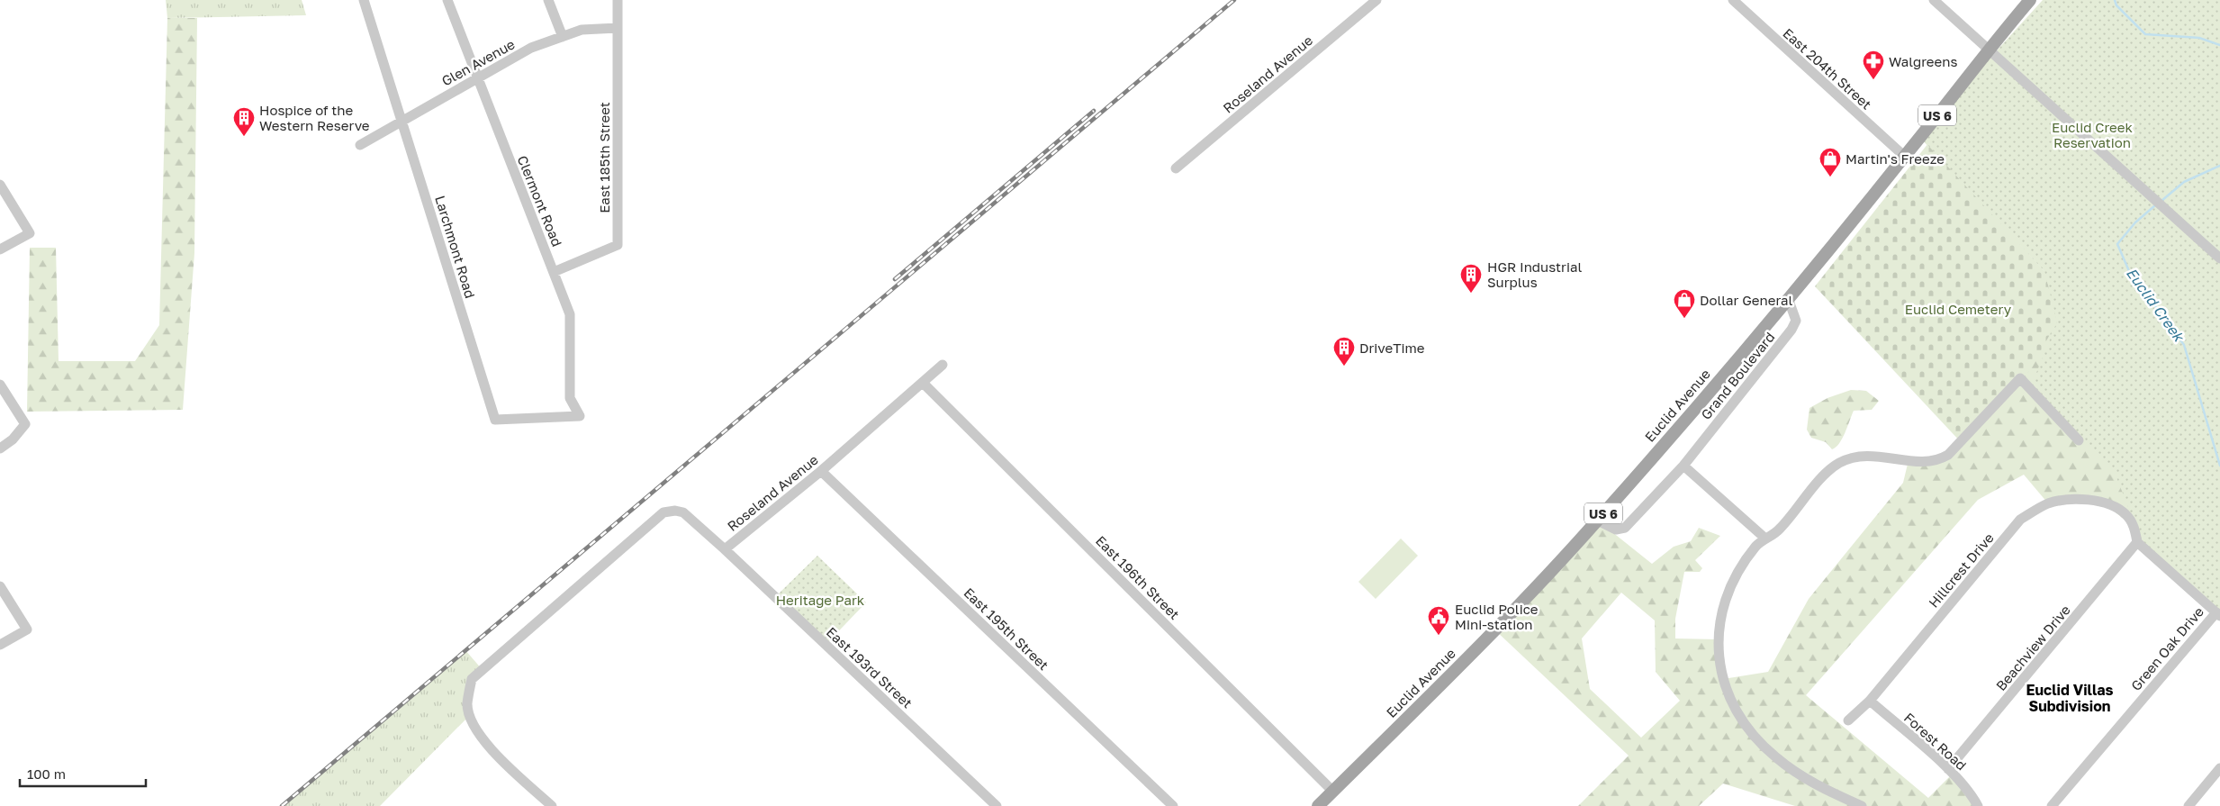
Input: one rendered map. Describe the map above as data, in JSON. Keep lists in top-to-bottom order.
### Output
{
  "streets": {
    "main road": ["US 6", "Euclid Avenue"],
    "street": [
      "Glen Avenue",
      "East 204th Street",
      "Roseland Avenue",
      "East 185th Street",
      "Clermont Road",
      "Larchmont Road",
      "Grand Boulevard",
      "Hillcrest Drive",
      "East 196th Street",
      "East 195th Street",
      "Beachview Drive",
      "Green Oak Drive",
      "East 193rd Street",
      "Forest Road"
    ]
  },
  "crossings": [
    ["Glen Avenue", "East 185th Street"],
    ["Glen Avenue", "Clermont Road"],
    ["Glen Avenue", "Larchmont Road"],
    ["East 204th Street", "Euclid Avenue"],
    ["Roseland Avenue", "East 196th Street"],
    ["Roseland Avenue", "East 195th Street"],
    ["Roseland Avenue", "East 193rd Street"],
    ["East 185th Street", "Clermont Road"],
    ["Clermont Road", "Larchmont Road"],
    ["Grand Boulevard", "Euclid Avenue"],
    ["Euclid Avenue", "East 196th Street"],
    ["Hillcrest Drive", "Beachview Drive"],
    ["Hillcrest Drive", "Forest Road"],
    ["Beachview Drive", "Forest Road"]
  ],
  "districts": ["Euclid Villas Subdivision"],
  "water": ["Euclid Creek"],
  "parks": ["Euclid Creek Reservation", "Euclid Cemetery", "Heritage Park"],
  "places": {
    "pharmacy": ["Walgreens"],
    "building": ["Hospice of the Western Reserve", "HGR Industrial Surplus", "DriveTime"],
    "shop": ["Martin's Freeze", "Dollar General"],
    "public building": ["Euclid Police Mini-station"]
  },
  "scale_bar": "100 m"
}
